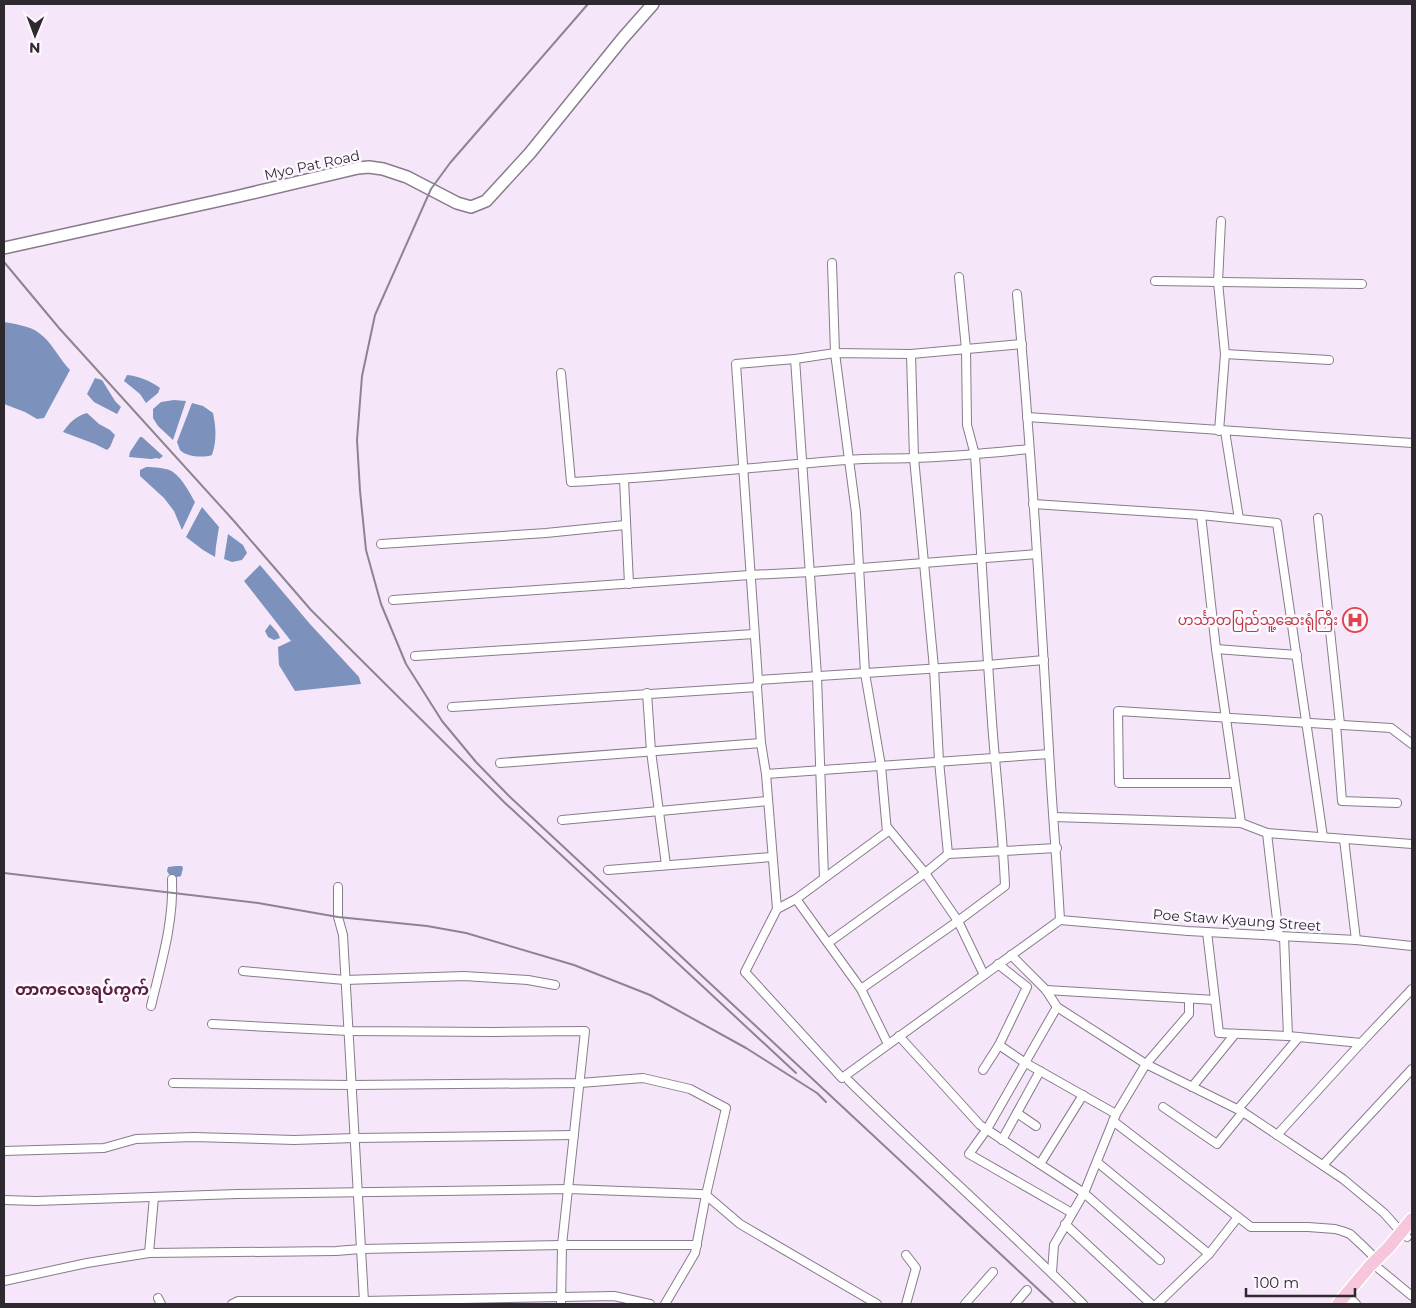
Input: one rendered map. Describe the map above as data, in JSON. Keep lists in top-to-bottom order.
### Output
{
  "streets": {
    "main road": ["Myo Pat Road"],
    "street": ["Poe Staw Kyaung Street"]
  },
  "districts": ["တာကလေးရပ်ကွက်"],
  "places": {
    "hospital": ["ဟင်္သာတပြည်သူ့ဆေးရုံကြီး"]
  },
  "scale_bar": "100 m",
  "north": "bottom"
}
